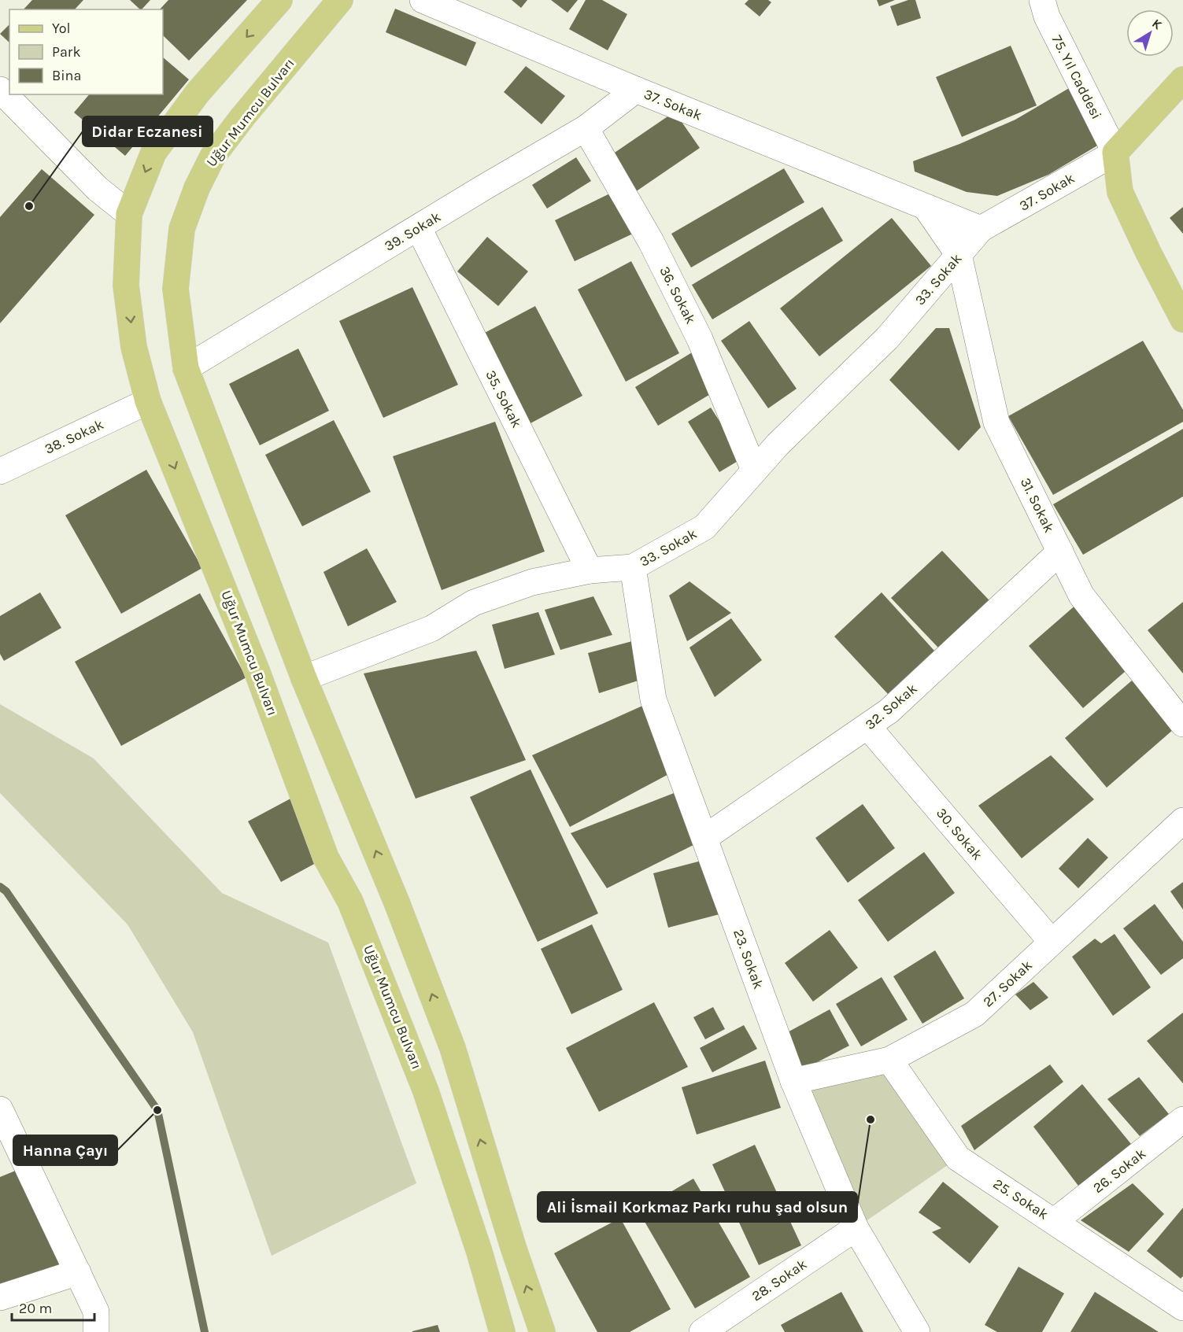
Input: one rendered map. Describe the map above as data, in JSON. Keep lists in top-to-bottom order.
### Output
{
  "streets": {
    "main road": ["Uğur Mumcu Bulvarı"],
    "street": [
      "75. Yıl Caddesi",
      "37. Sokak",
      "39. Sokak",
      "33. Sokak",
      "36. Sokak",
      "35. Sokak",
      "38. Sokak",
      "31. Sokak",
      "32. Sokak",
      "30. Sokak",
      "23. Sokak",
      "27. Sokak",
      "26. Sokak",
      "25. Sokak",
      "28. Sokak"
    ]
  },
  "crossings": [
    ["75. Yıl Caddesi", "37. Sokak"],
    ["37. Sokak", "39. Sokak"],
    ["37. Sokak", "33. Sokak"],
    ["Uğur Mumcu Bulvarı", "39. Sokak"],
    ["Uğur Mumcu Bulvarı", "33. Sokak"],
    ["Uğur Mumcu Bulvarı", "38. Sokak"],
    ["39. Sokak", "36. Sokak"],
    ["39. Sokak", "35. Sokak"],
    ["33. Sokak", "36. Sokak"],
    ["33. Sokak", "35. Sokak"],
    ["33. Sokak", "31. Sokak"],
    ["33. Sokak", "23. Sokak"],
    ["31. Sokak", "32. Sokak"],
    ["32. Sokak", "30. Sokak"],
    ["32. Sokak", "23. Sokak"],
    ["30. Sokak", "27. Sokak"],
    ["23. Sokak", "27. Sokak"],
    ["23. Sokak", "28. Sokak"],
    ["27. Sokak", "25. Sokak"],
    ["26. Sokak", "25. Sokak"]
  ],
  "places": ["Didar Eczanesi", "Hanna Çayı", "Ali İsmail Korkmaz Parkı ruhu şad olsun"],
  "legend": ["Yol", "Park", "Bina"],
  "scale_bar": "20 m",
  "north": "top right"
}
